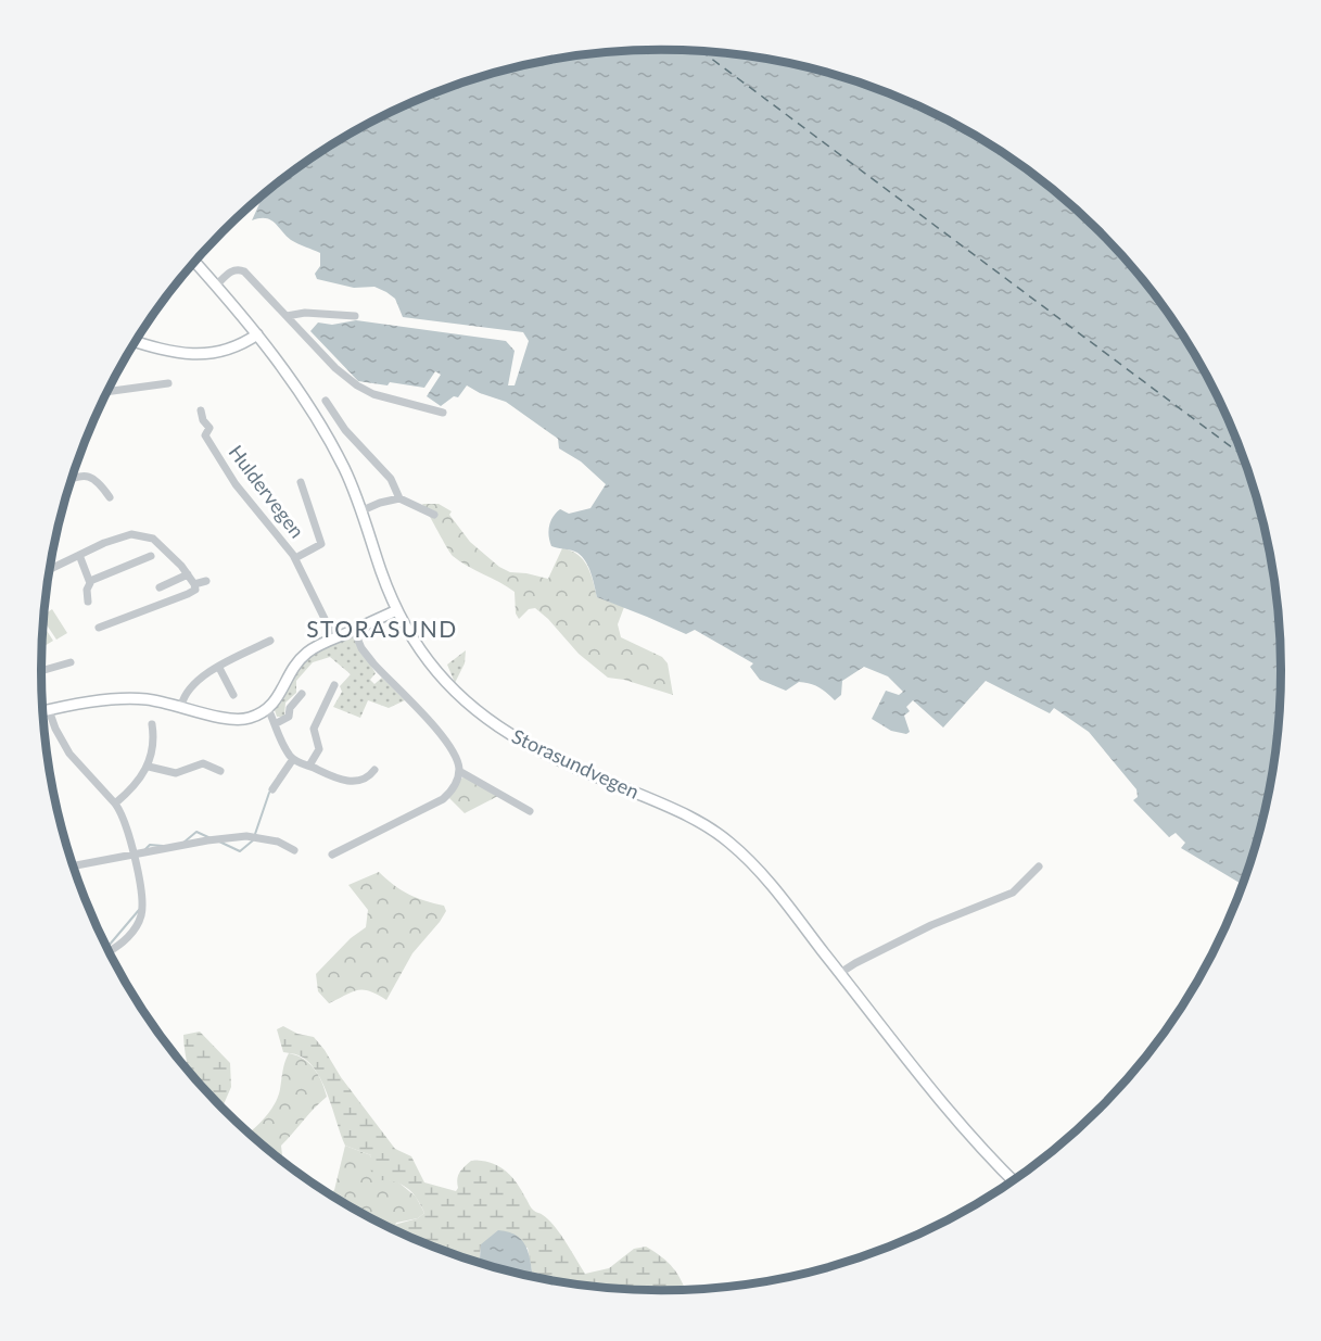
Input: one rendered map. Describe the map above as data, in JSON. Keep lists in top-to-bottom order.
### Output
{
  "streets": {
    "main road": ["Storasundvegen"],
    "street": ["Huldervegen"]
  },
  "districts": ["STORASUND"]
}
